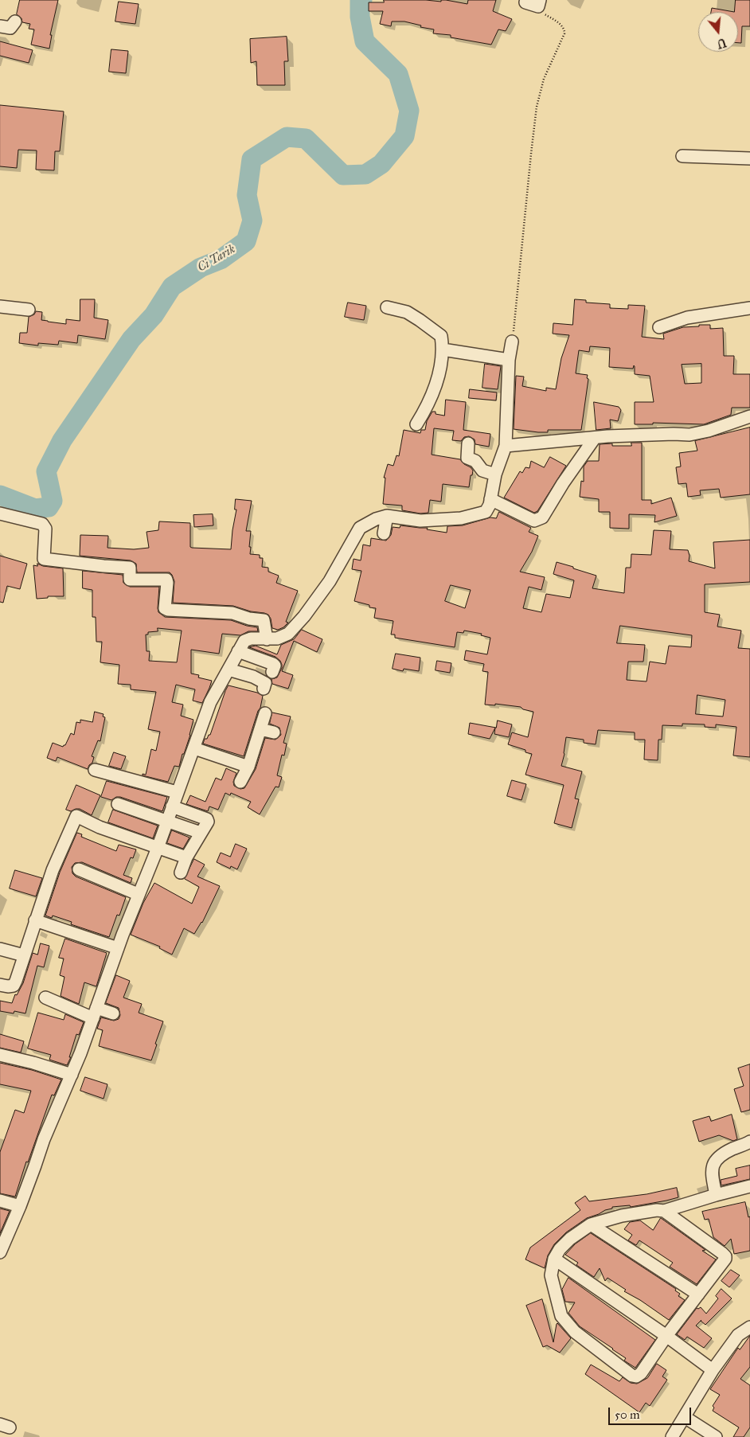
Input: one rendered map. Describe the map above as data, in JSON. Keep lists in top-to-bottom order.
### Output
{
  "water": ["Ci Tarik"],
  "scale_bar": "50 m",
  "north": "bottom"
}
